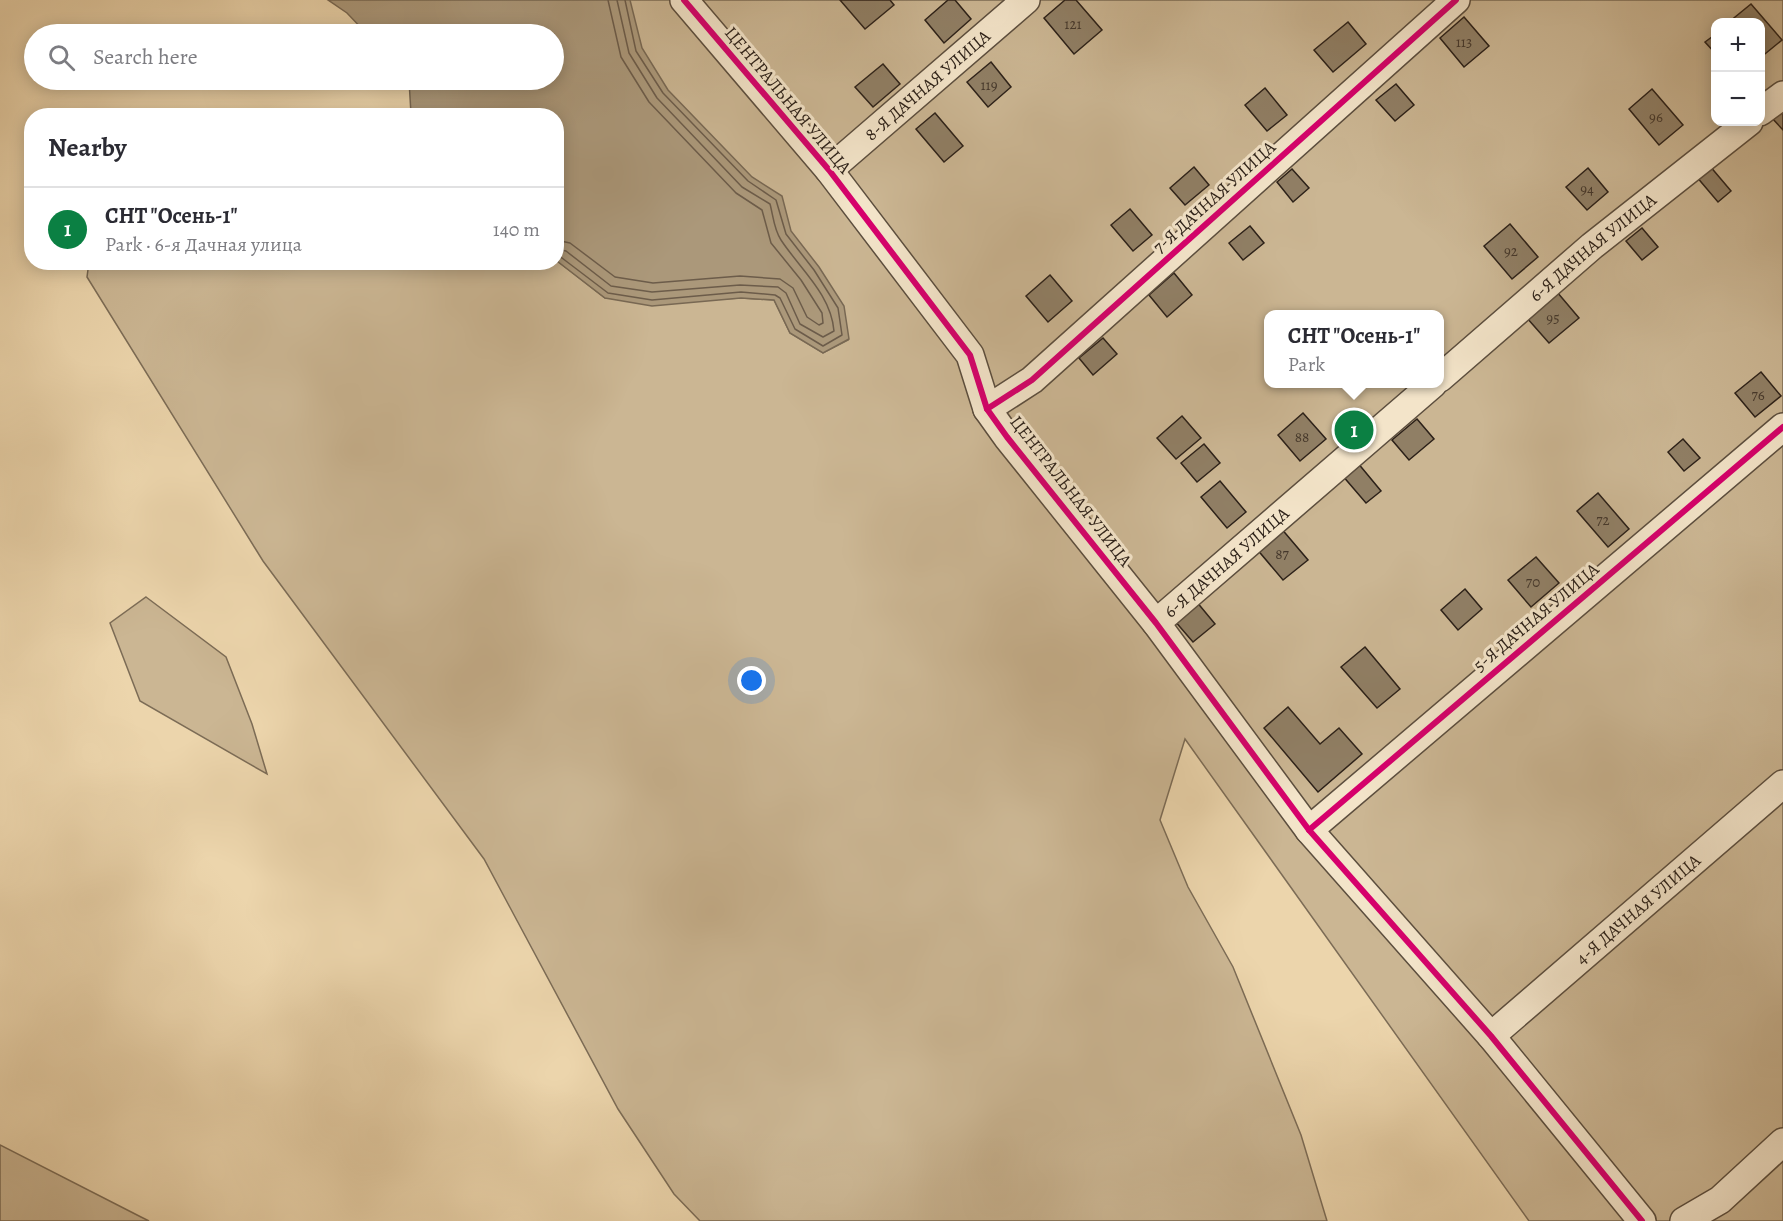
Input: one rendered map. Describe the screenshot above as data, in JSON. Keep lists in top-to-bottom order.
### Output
{
  "streets": {
    "street": [
      "8-Я ДАЧНАЯ УЛИЦА",
      "ЦЕНТРАЛЬНАЯ УЛИЦА",
      "7-Я ДАЧНАЯ УЛИЦА",
      "6-Я ДАЧНАЯ УЛИЦА",
      "5-Я ДАЧНАЯ УЛИЦА",
      "4-Я ДАЧНАЯ УЛИЦА"
    ]
  },
  "crossings": [
    ["8-Я ДАЧНАЯ УЛИЦА", "ЦЕНТРАЛЬНАЯ УЛИЦА"],
    ["ЦЕНТРАЛЬНАЯ УЛИЦА", "7-Я ДАЧНАЯ УЛИЦА"],
    ["ЦЕНТРАЛЬНАЯ УЛИЦА", "6-Я ДАЧНАЯ УЛИЦА"],
    ["ЦЕНТРАЛЬНАЯ УЛИЦА", "5-Я ДАЧНАЯ УЛИЦА"],
    ["ЦЕНТРАЛЬНАЯ УЛИЦА", "4-Я ДАЧНАЯ УЛИЦА"]
  ],
  "house_numbers": [
    "121",
    "113",
    "119",
    "96",
    "94",
    "92",
    "95",
    "76",
    "88",
    "72",
    "87",
    "70"
  ],
  "page": {
    "map_buttons": ["+", "−"],
    "search": "Search here",
    "heading": "Nearby",
    "list": [
      {
        "mark": "1",
        "name": "СНТ \"Осень-1\"",
        "note": "Park · 6-я Дачная улица",
        "value": "140 m"
      }
    ],
    "popup": ["СНТ \"Осень-1\"", "Park"],
    "pins": "1"
  }
}
